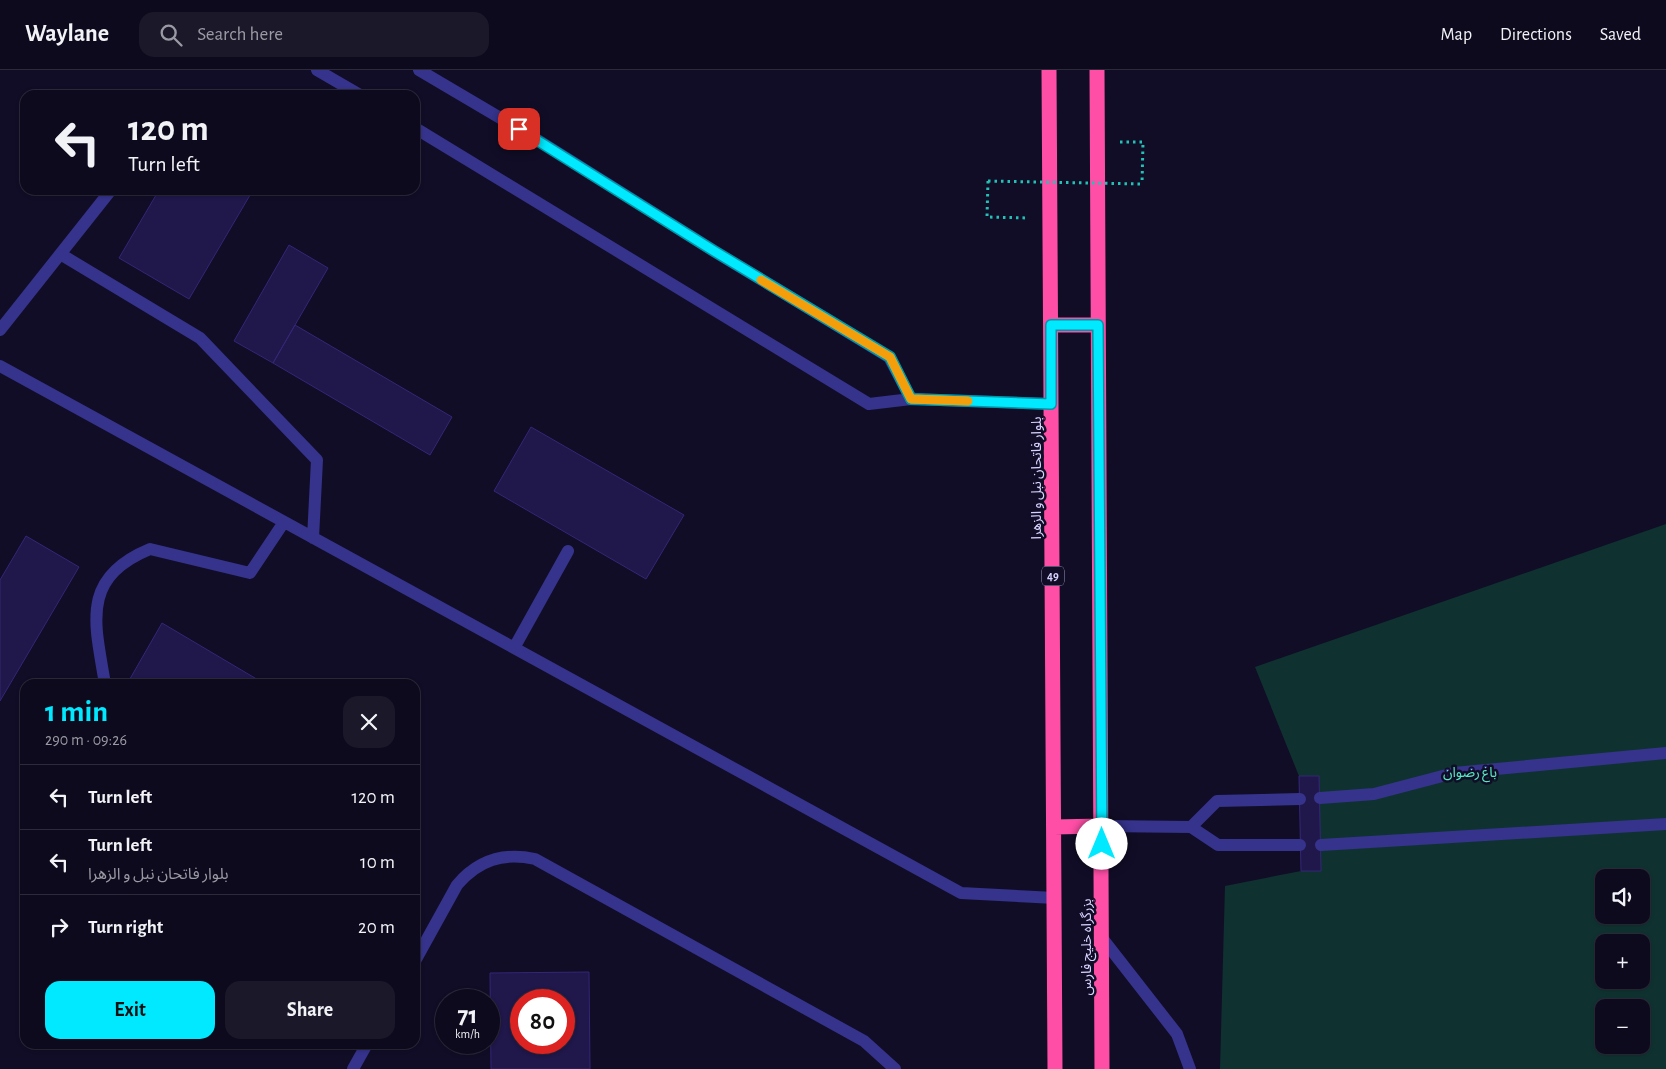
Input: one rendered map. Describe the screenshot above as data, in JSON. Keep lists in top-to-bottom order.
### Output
{
  "streets": {
    "highway": ["بلوار فاتحان نبل و الزهرا", "49", "بزرگراه خلیج فارس"]
  },
  "crossings": [
    ["بلوار فاتحان نبل و الزهرا", "49"]
  ],
  "parks": ["باغ رضوان"],
  "page": {
    "header": "Waylane",
    "search": "Search here",
    "nav": ["Map", "Directions", "Saved"],
    "turn": ["120 m", "Turn left"],
    "heading": ["1 min", "290 m · 09:26"],
    "list": [
      {
        "name": "Turn left",
        "value": "120 m"
      },
      {
        "name": "Turn left",
        "note": "بلوار فاتحان نبل و الزهرا",
        "value": "10 m"
      },
      {
        "name": "Turn right",
        "value": "20 m"
      }
    ],
    "map_buttons": ["+", "−"],
    "buttons": ["Exit", "Share"],
    "speed": "71 km/h",
    "limit": "80"
  }
}
